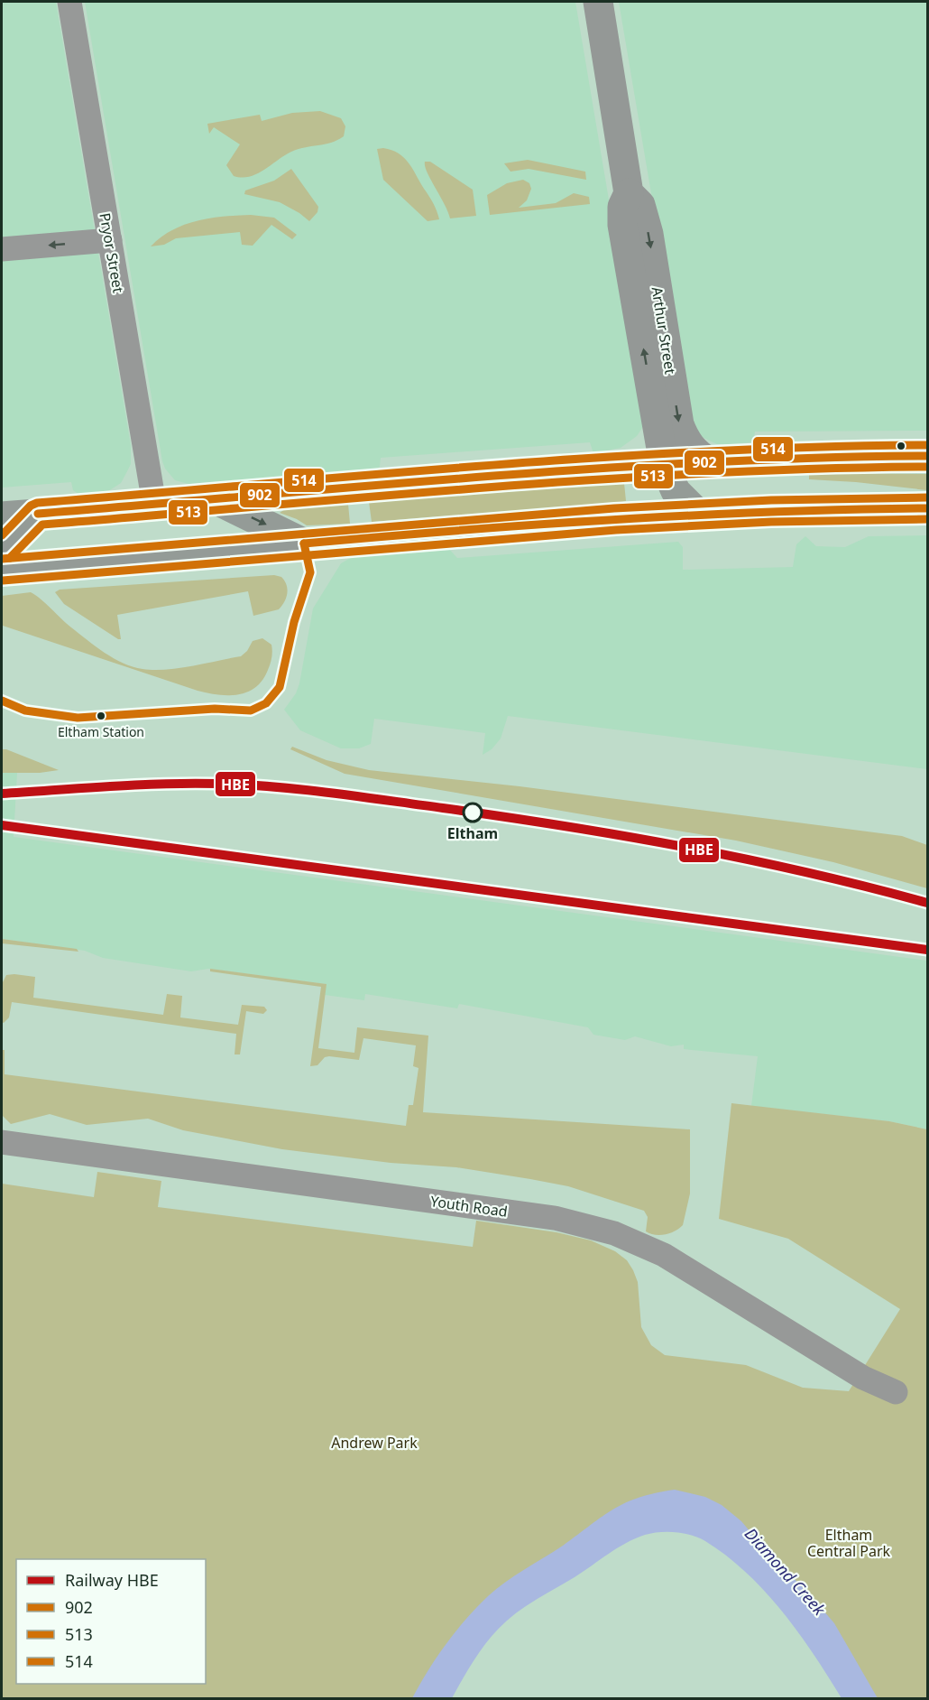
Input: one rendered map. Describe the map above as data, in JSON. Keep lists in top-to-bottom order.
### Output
{
  "streets": {
    "street": ["Pryor Street", "Arthur Street", "Youth Road"]
  },
  "water": ["Diamond Creek"],
  "parks": ["Andrew Park", "Eltham Central Park"],
  "places": ["Eltham Station", "Eltham"],
  "lines": [
    "transit line 514",
    "transit line 902",
    "transit line 513",
    "rail line HBE"
  ],
  "legend": [
    "Railway HBE",
    "902",
    "513",
    "514"
  ]
}
